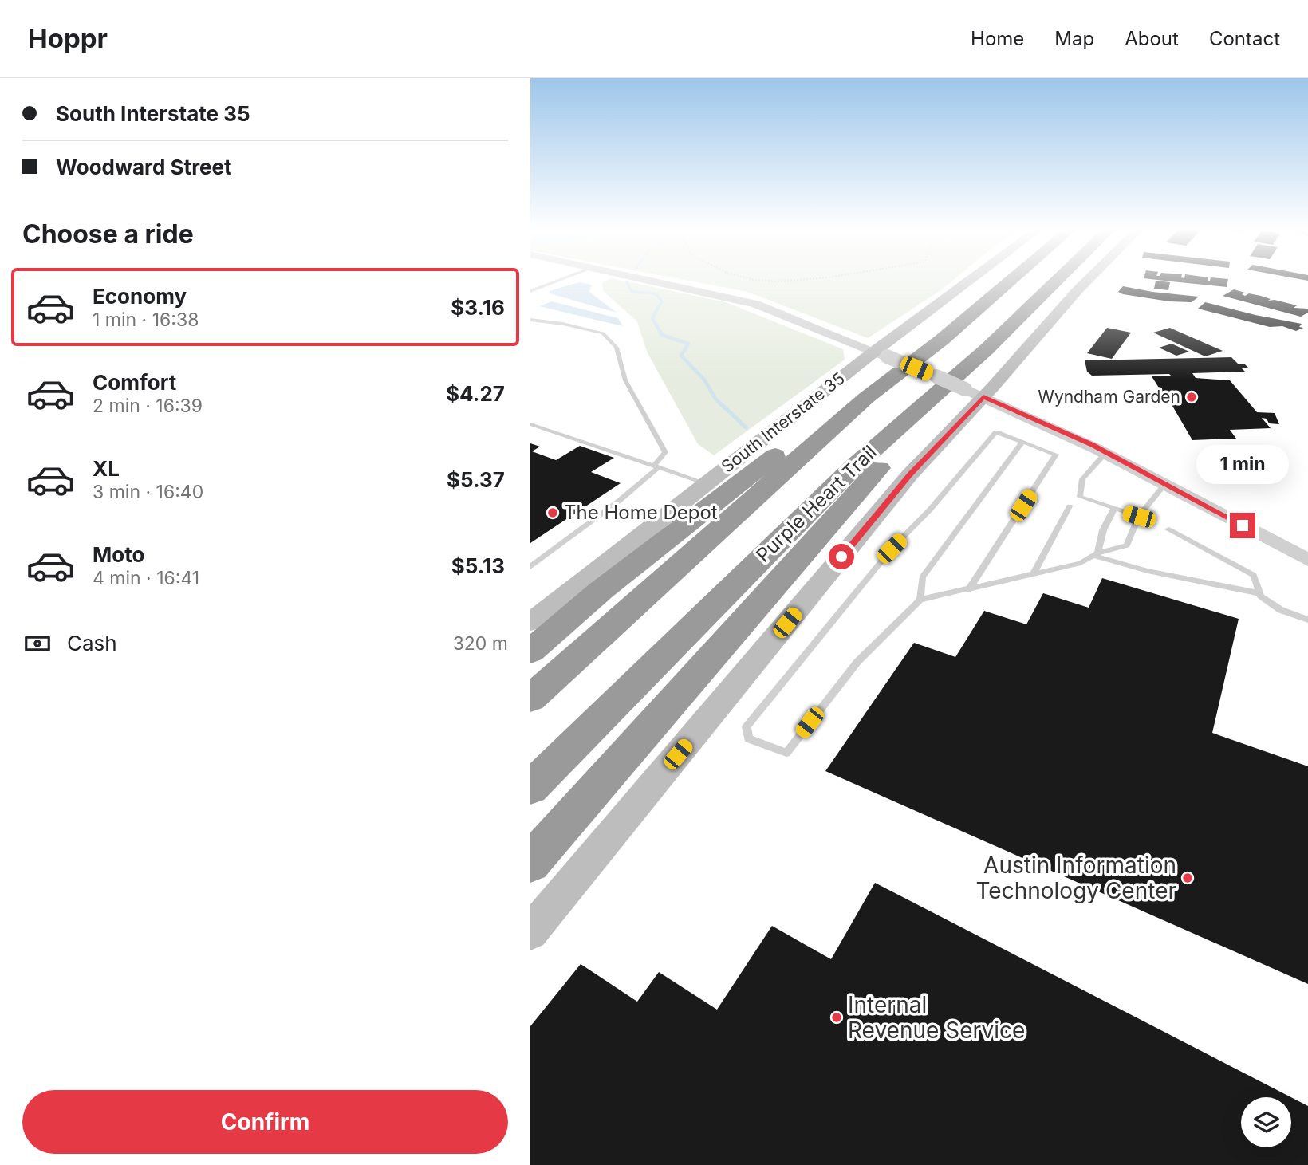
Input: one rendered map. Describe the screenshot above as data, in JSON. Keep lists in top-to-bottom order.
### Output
{
  "streets": {
    "highway": ["Purple Heart Trail"],
    "main road": ["South Interstate 35"]
  },
  "places": [
    "Wyndham Garden",
    "The Home Depot",
    "Austin Information Technology Center",
    "Internal Revenue Service"
  ],
  "page": {
    "header": "Hoppr",
    "nav": [
      "Home",
      "Map",
      "About",
      "Contact"
    ],
    "banner": ["South Interstate 35", "Woodward Street"],
    "heading": "Choose a ride",
    "list": [
      {
        "name": "Economy",
        "note": "1 min · 16:38",
        "value": "$3.16"
      },
      {
        "name": "Comfort",
        "note": "2 min · 16:39",
        "value": "$4.27"
      },
      {
        "name": "XL",
        "note": "3 min · 16:40",
        "value": "$5.37"
      },
      {
        "name": "Moto",
        "note": "4 min · 16:41",
        "value": "$5.13"
      }
    ],
    "bubble": "1 min",
    "pay": ["Cash", "320 m"],
    "buttons": "Confirm"
  }
}
